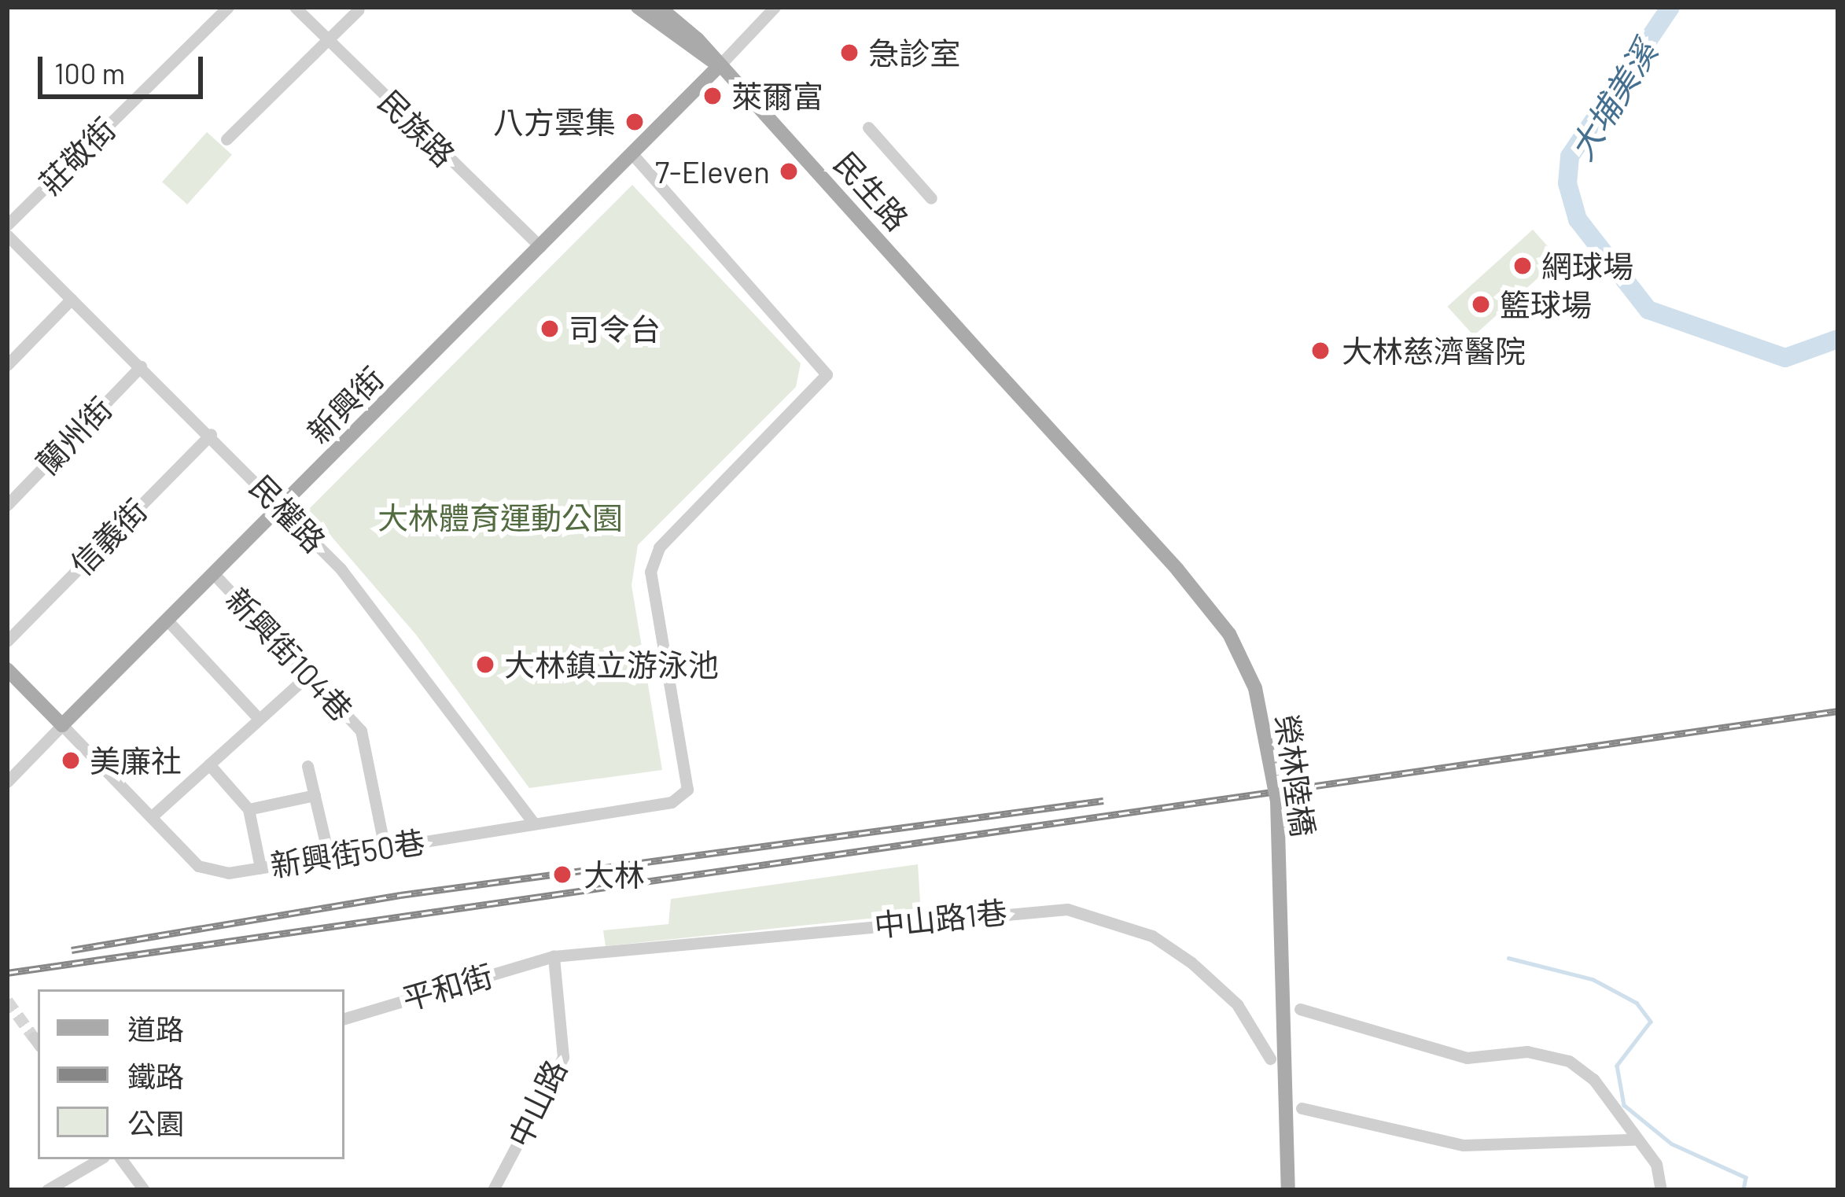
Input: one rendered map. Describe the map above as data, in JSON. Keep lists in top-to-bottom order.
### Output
{
  "streets": {
    "main road": ["民生路", "新興街", "榮林陸橋"],
    "street": [
      "民族路",
      "莊敬街",
      "蘭州街",
      "民權路",
      "信義街",
      "新興街104巷",
      "新興街50巷",
      "中山路1巷",
      "平和街",
      "中山路"
    ]
  },
  "crossings": [
    ["民族路", "新興街"],
    ["民生路", "新興街"],
    ["民生路", "榮林陸橋"],
    ["新興街", "民權路"],
    ["新興街", "新興街104巷"],
    ["新興街", "新興街50巷"],
    ["蘭州街", "民權路"],
    ["民權路", "信義街"],
    ["民權路", "新興街50巷"],
    ["新興街104巷", "新興街50巷"],
    ["中山路1巷", "平和街"],
    ["中山路1巷", "中山路"],
    ["平和街", "中山路"]
  ],
  "water": ["大埔美溪"],
  "parks": ["大林體育運動公園"],
  "places": [
    "急診室",
    "萊爾富",
    "八方雲集",
    "7-Eleven",
    "網球場",
    "籃球場",
    "司令台",
    "大林慈濟醫院",
    "大林鎮立游泳池",
    "美廉社",
    "大林"
  ],
  "legend": ["道路", "鐵路", "公園"],
  "scale_bar": "100 m"
}
